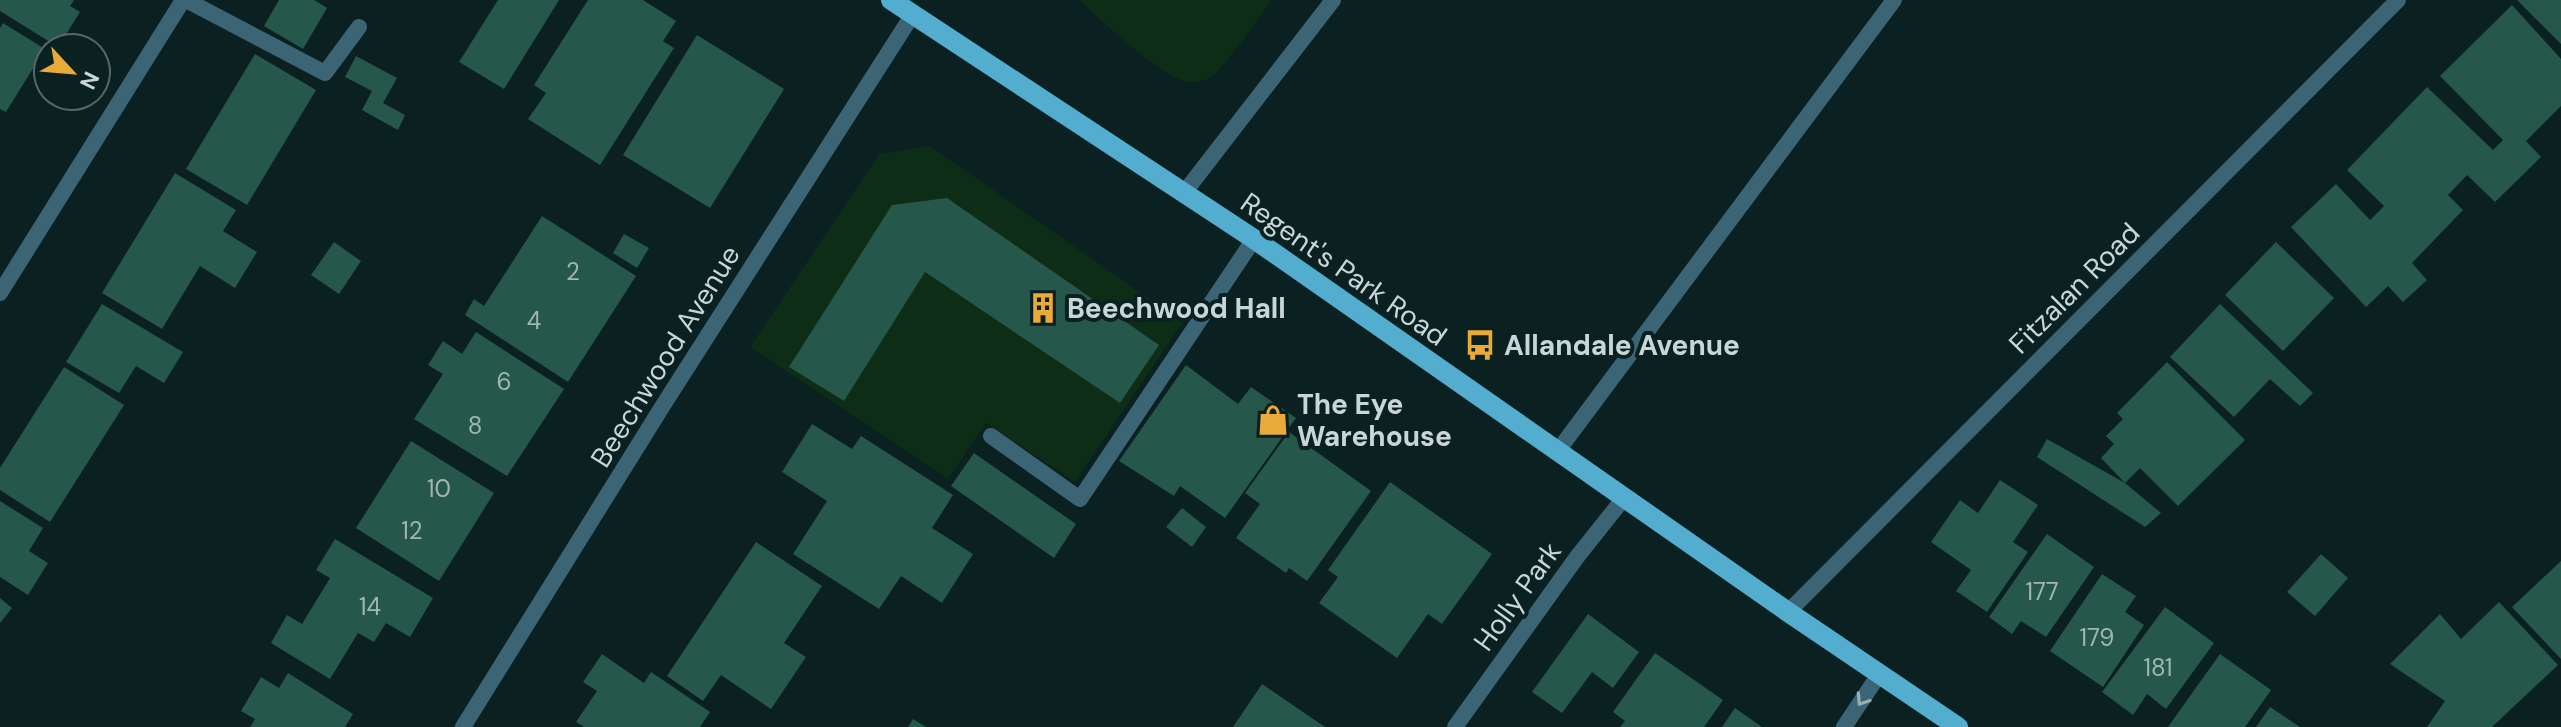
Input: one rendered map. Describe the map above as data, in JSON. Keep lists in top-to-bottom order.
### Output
{
  "streets": {
    "main road": ["Regent's Park Road"],
    "street": ["Fitzalan Road", "Beechwood Avenue", "Holly Park"]
  },
  "crossings": [
    ["Regent's Park Road", "Fitzalan Road"],
    ["Regent's Park Road", "Beechwood Avenue"],
    ["Regent's Park Road", "Holly Park"]
  ],
  "places": {
    "building": ["Beechwood Hall"],
    "bus stop": ["Allandale Avenue"],
    "shop": ["The Eye Warehouse"]
  },
  "house_numbers": [
    "2",
    "4",
    "6",
    "8",
    "10",
    "12",
    "177",
    "14",
    "179",
    "181"
  ],
  "north": "bottom right"
}
